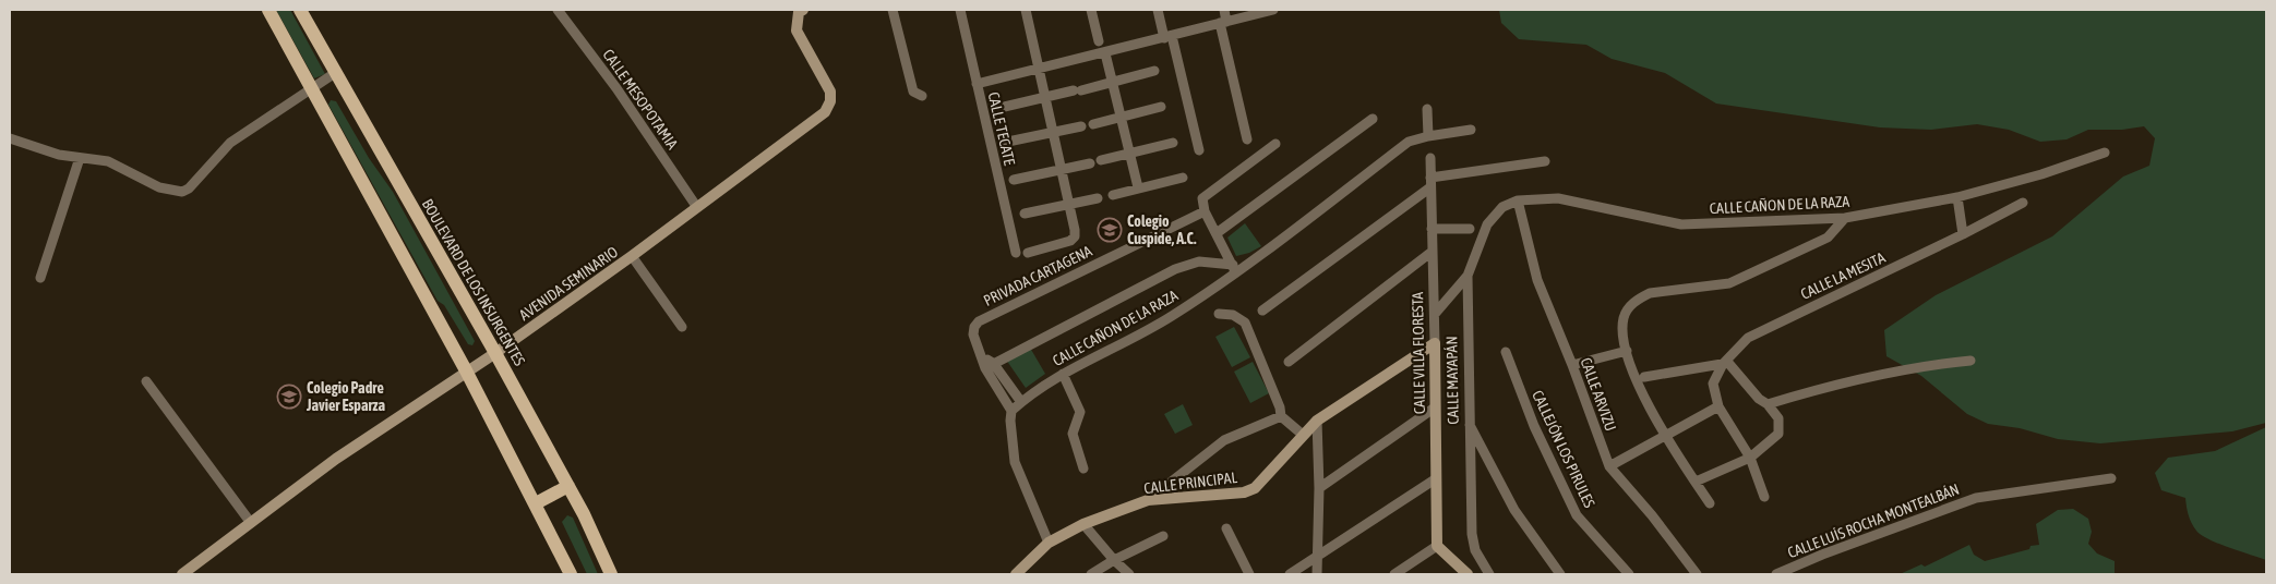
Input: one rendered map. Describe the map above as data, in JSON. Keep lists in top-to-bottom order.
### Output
{
  "streets": {
    "main road": ["BOULEVARD DE LOS INSURGENTES"],
    "street": [
      "CALLE MESOPOTAMIA",
      "CALLE TECATE",
      "CALLE CAÑON DE LA RAZA",
      "PRIVADA CARTAGENA",
      "CALLE LA MESITA",
      "AVENIDA SEMINARIO",
      "CALLE VILLA FLORESTA",
      "CALLE MAYAPÁN",
      "CALLE ARVIZU",
      "CALLEJÓN LOS PIRULES",
      "CALLE PRINCIPAL",
      "CALLE LUÍS ROCHA MONTEALBÁN"
    ]
  },
  "crossings": [
    ["CALLE MESOPOTAMIA", "AVENIDA SEMINARIO"],
    ["CALLE CAÑON DE LA RAZA", "PRIVADA CARTAGENA"],
    ["CALLE CAÑON DE LA RAZA", "CALLE MAYAPÁN"],
    ["CALLE CAÑON DE LA RAZA", "CALLE ARVIZU"],
    ["BOULEVARD DE LOS INSURGENTES", "AVENIDA SEMINARIO"],
    ["CALLE VILLA FLORESTA", "CALLE PRINCIPAL"],
    ["CALLE MAYAPÁN", "CALLE ARVIZU"]
  ],
  "places": {
    "school or university": ["Colegio Cuspide, A.C.", "Colegio Padre Javier Esparza"]
  }
}
